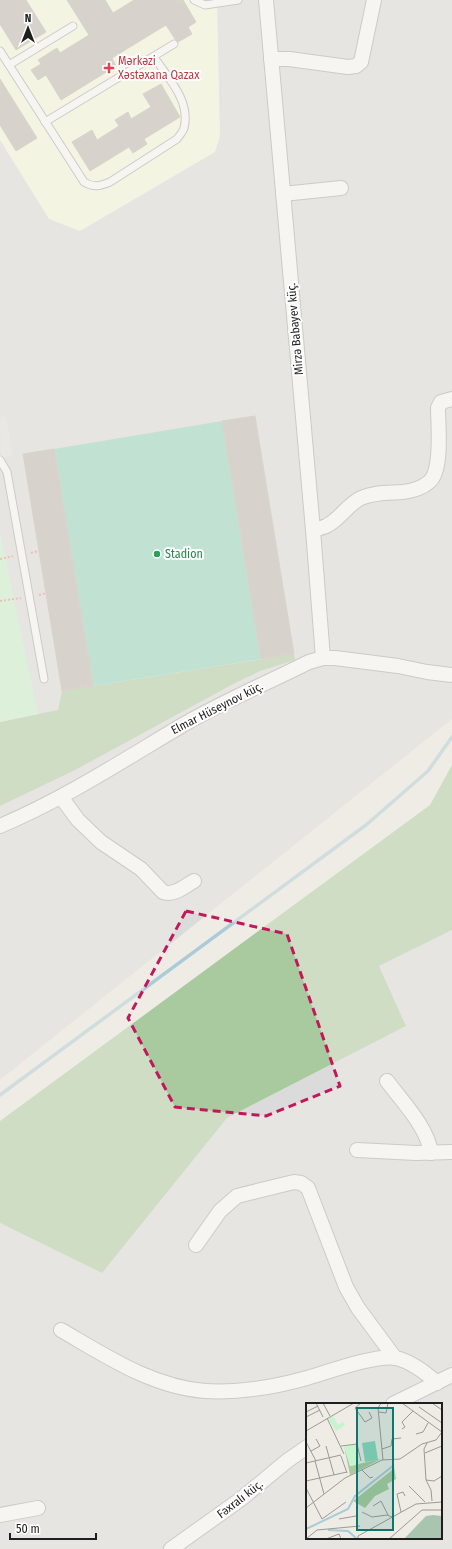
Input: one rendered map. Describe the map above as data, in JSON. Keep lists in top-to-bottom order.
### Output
{
  "streets": {
    "street": ["Mirzə Babayev küç.", "Elmar Hüseynov küç.", "Fəxralı küç."]
  },
  "crossings": [
    ["Mirzə Babayev küç.", "Elmar Hüseynov küç."]
  ],
  "places": {
    "health": ["Mərkəzi Xəstəxana Qazax"],
    "other": ["Stadion"]
  },
  "scale_bar": "50 m",
  "north": "top"
}
